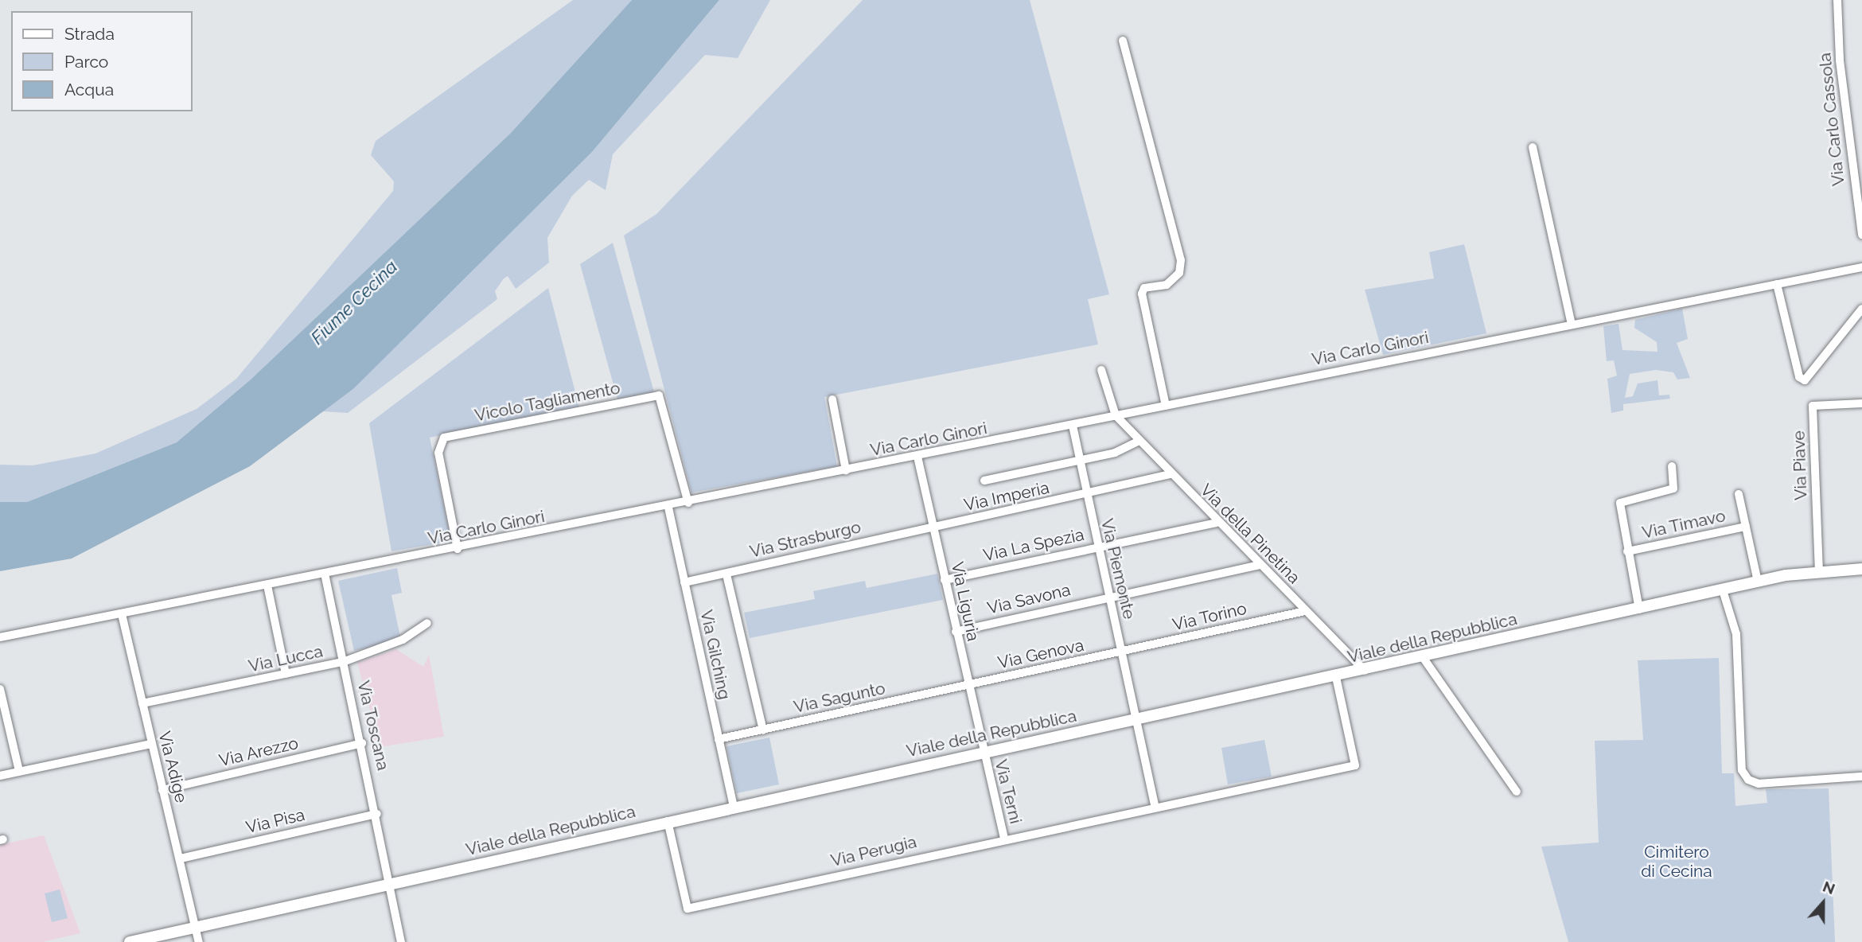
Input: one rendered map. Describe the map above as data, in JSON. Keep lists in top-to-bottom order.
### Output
{
  "streets": {
    "street": [
      "Via Carlo Cassola",
      "Via Carlo Ginori",
      "Vicolo Tagliamento",
      "Via Piave",
      "Via Imperia",
      "Via Timavo",
      "Via della Pinetina",
      "Via Strasburgo",
      "Via La Spezia",
      "Via Piemonte",
      "Via Savona",
      "Via Liguria",
      "Via Torino",
      "Viale della Repubblica",
      "Via Genova",
      "Via Gilching",
      "Via Lucca",
      "Via Sagunto",
      "Via Toscana",
      "Via Arezzo",
      "Via Adige",
      "Via Terni",
      "Via Pisa",
      "Via Perugia"
    ]
  },
  "crossings": [
    ["Via Carlo Ginori", "Vicolo Tagliamento"],
    ["Via Carlo Ginori", "Via della Pinetina"],
    ["Via Carlo Ginori", "Via Piemonte"],
    ["Via Carlo Ginori", "Via Liguria"],
    ["Via Carlo Ginori", "Via Gilching"],
    ["Via Carlo Ginori", "Via Toscana"],
    ["Via Carlo Ginori", "Via Adige"],
    ["Via Piave", "Viale della Repubblica"],
    ["Via Imperia", "Via della Pinetina"],
    ["Via Imperia", "Via Strasburgo"],
    ["Via Imperia", "Via Piemonte"],
    ["Via Imperia", "Via Liguria"],
    ["Via della Pinetina", "Via La Spezia"],
    ["Via della Pinetina", "Via Savona"],
    ["Via della Pinetina", "Via Torino"],
    ["Via della Pinetina", "Viale della Repubblica"],
    ["Via Strasburgo", "Via Liguria"],
    ["Via Strasburgo", "Via Gilching"],
    ["Via La Spezia", "Via Piemonte"],
    ["Via La Spezia", "Via Liguria"],
    ["Via Piemonte", "Via Savona"],
    ["Via Piemonte", "Via Torino"],
    ["Via Piemonte", "Viale della Repubblica"],
    ["Via Piemonte", "Via Genova"],
    ["Via Piemonte", "Via Perugia"],
    ["Via Savona", "Via Liguria"],
    ["Via Liguria", "Viale della Repubblica"],
    ["Via Liguria", "Via Genova"],
    ["Via Liguria", "Via Sagunto"],
    ["Via Liguria", "Via Terni"],
    ["Via Torino", "Via Genova"],
    ["Viale della Repubblica", "Via Gilching"],
    ["Viale della Repubblica", "Via Toscana"],
    ["Viale della Repubblica", "Via Adige"],
    ["Viale della Repubblica", "Via Terni"],
    ["Viale della Repubblica", "Via Perugia"],
    ["Via Genova", "Via Sagunto"],
    ["Via Gilching", "Via Sagunto"],
    ["Via Lucca", "Via Toscana"],
    ["Via Lucca", "Via Adige"],
    ["Via Toscana", "Via Arezzo"],
    ["Via Toscana", "Via Pisa"],
    ["Via Arezzo", "Via Adige"],
    ["Via Adige", "Via Pisa"],
    ["Via Terni", "Via Perugia"]
  ],
  "water": ["Fiume Cecina"],
  "parks": ["Cimitero di Cecina"],
  "legend": ["Strada", "Parco", "Acqua"],
  "north": "top"
}
